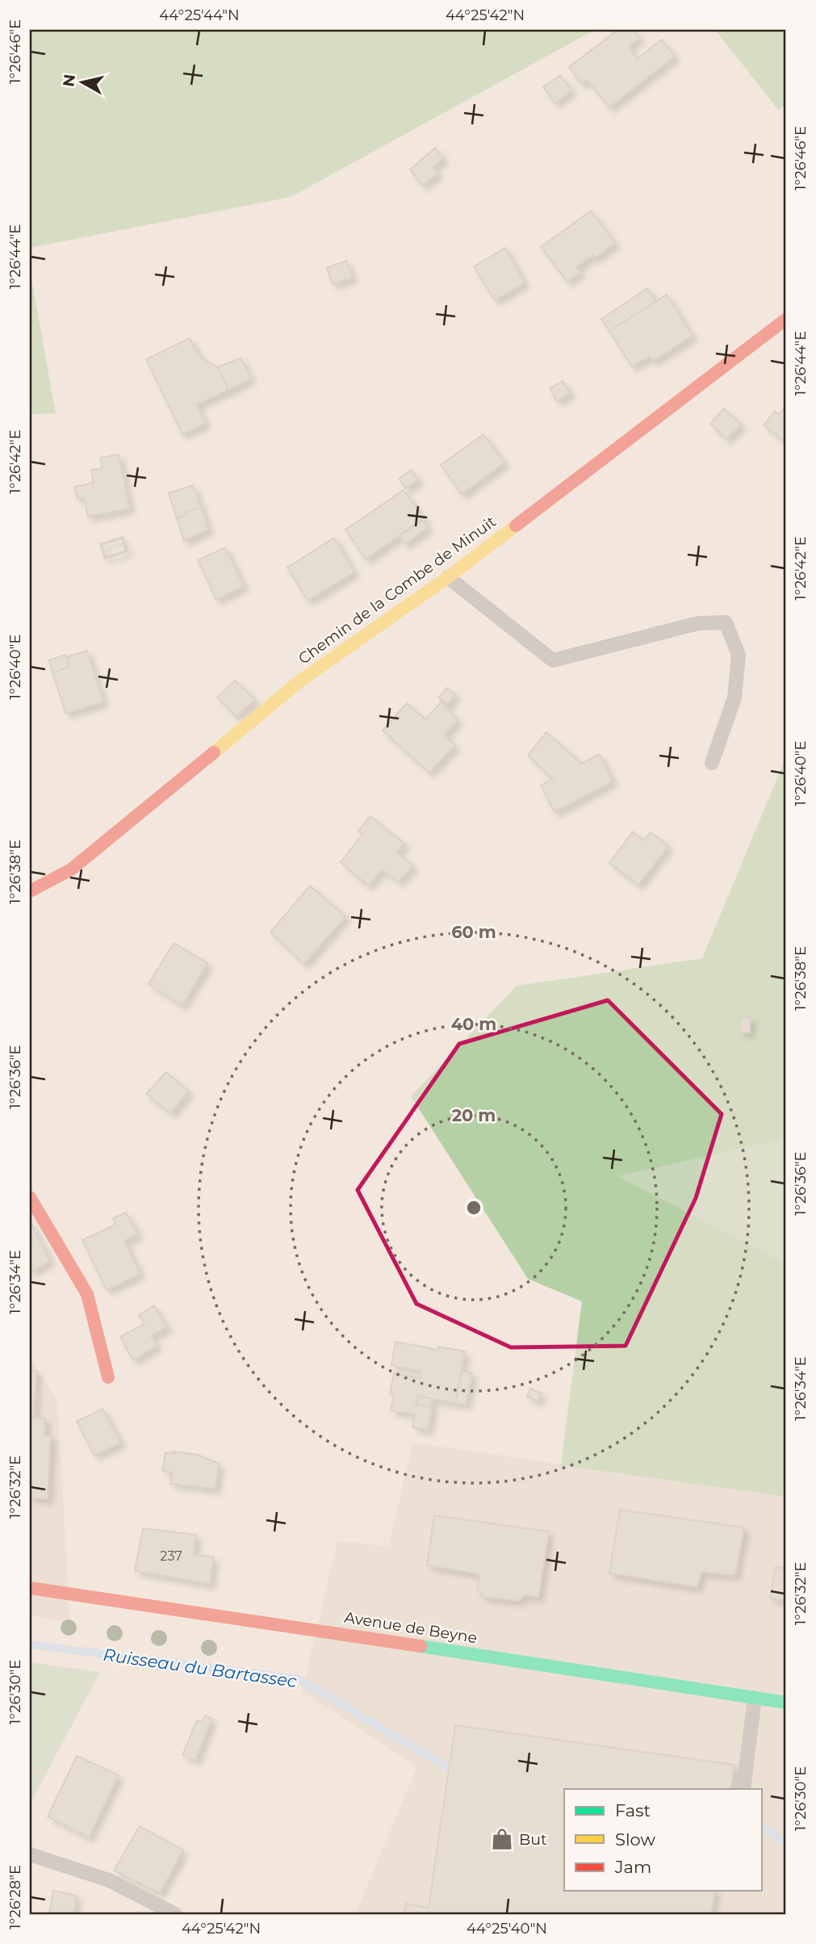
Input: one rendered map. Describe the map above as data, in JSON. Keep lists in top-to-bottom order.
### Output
{
  "streets": {
    "street": ["Chemin de la Combe de Minuit", "Avenue de Beyne"]
  },
  "water": ["Ruisseau du Bartassec"],
  "places": {
    "shop": ["But"]
  },
  "house_numbers": ["237"],
  "legend": ["Fast", "Slow", "Jam"],
  "north": "left",
  "coordinates": [
    "44°25'44\"N",
    "44°25'42\"N",
    "1°26'46\"E",
    "1°26'44\"E",
    "1°26'42\"E",
    "1°26'40\"E",
    "1°26'38\"E",
    "1°26'36\"E",
    "1°26'34\"E",
    "1°26'32\"E",
    "1°26'30\"E",
    "1°26'28\"E",
    "44°25'40\"N"
  ],
  "rings": ["60 m", "40 m", "20 m"]
}
